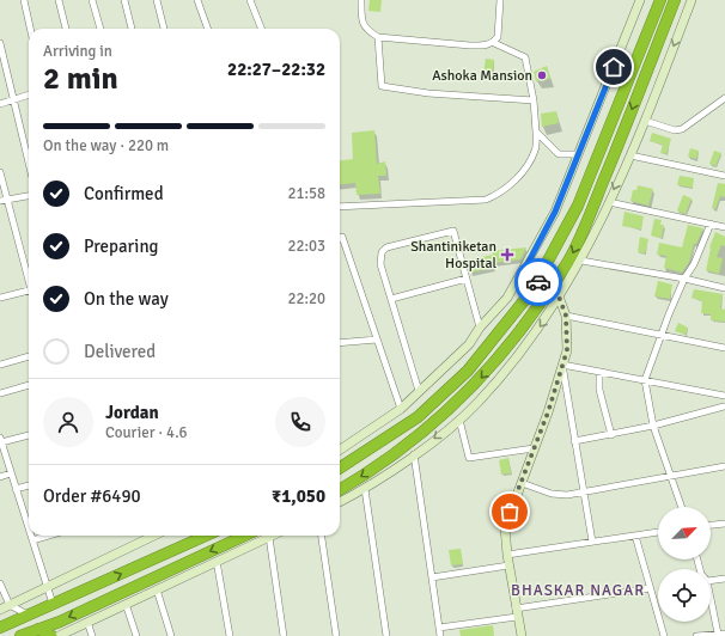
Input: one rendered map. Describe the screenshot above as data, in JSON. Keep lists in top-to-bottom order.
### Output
{
  "districts": ["BHASKAR NAGAR"],
  "places": {
    "other": ["Ashoka Mansion"],
    "health": ["Shantiniketan Hospital"]
  },
  "north": "top right",
  "page": {
    "heading": ["2 min", "Arriving in", "22:27–22:32"],
    "panel": [
      "Jordan",
      "Courier · 4.6",
      "Order #6490",
      "₹1,050"
    ],
    "bar": "On the way · 220 m",
    "list": [
      ["Confirmed", "21:58"],
      ["Preparing", "22:03"],
      ["On the way", "22:20"],
      "Delivered"
    ]
  }
}
